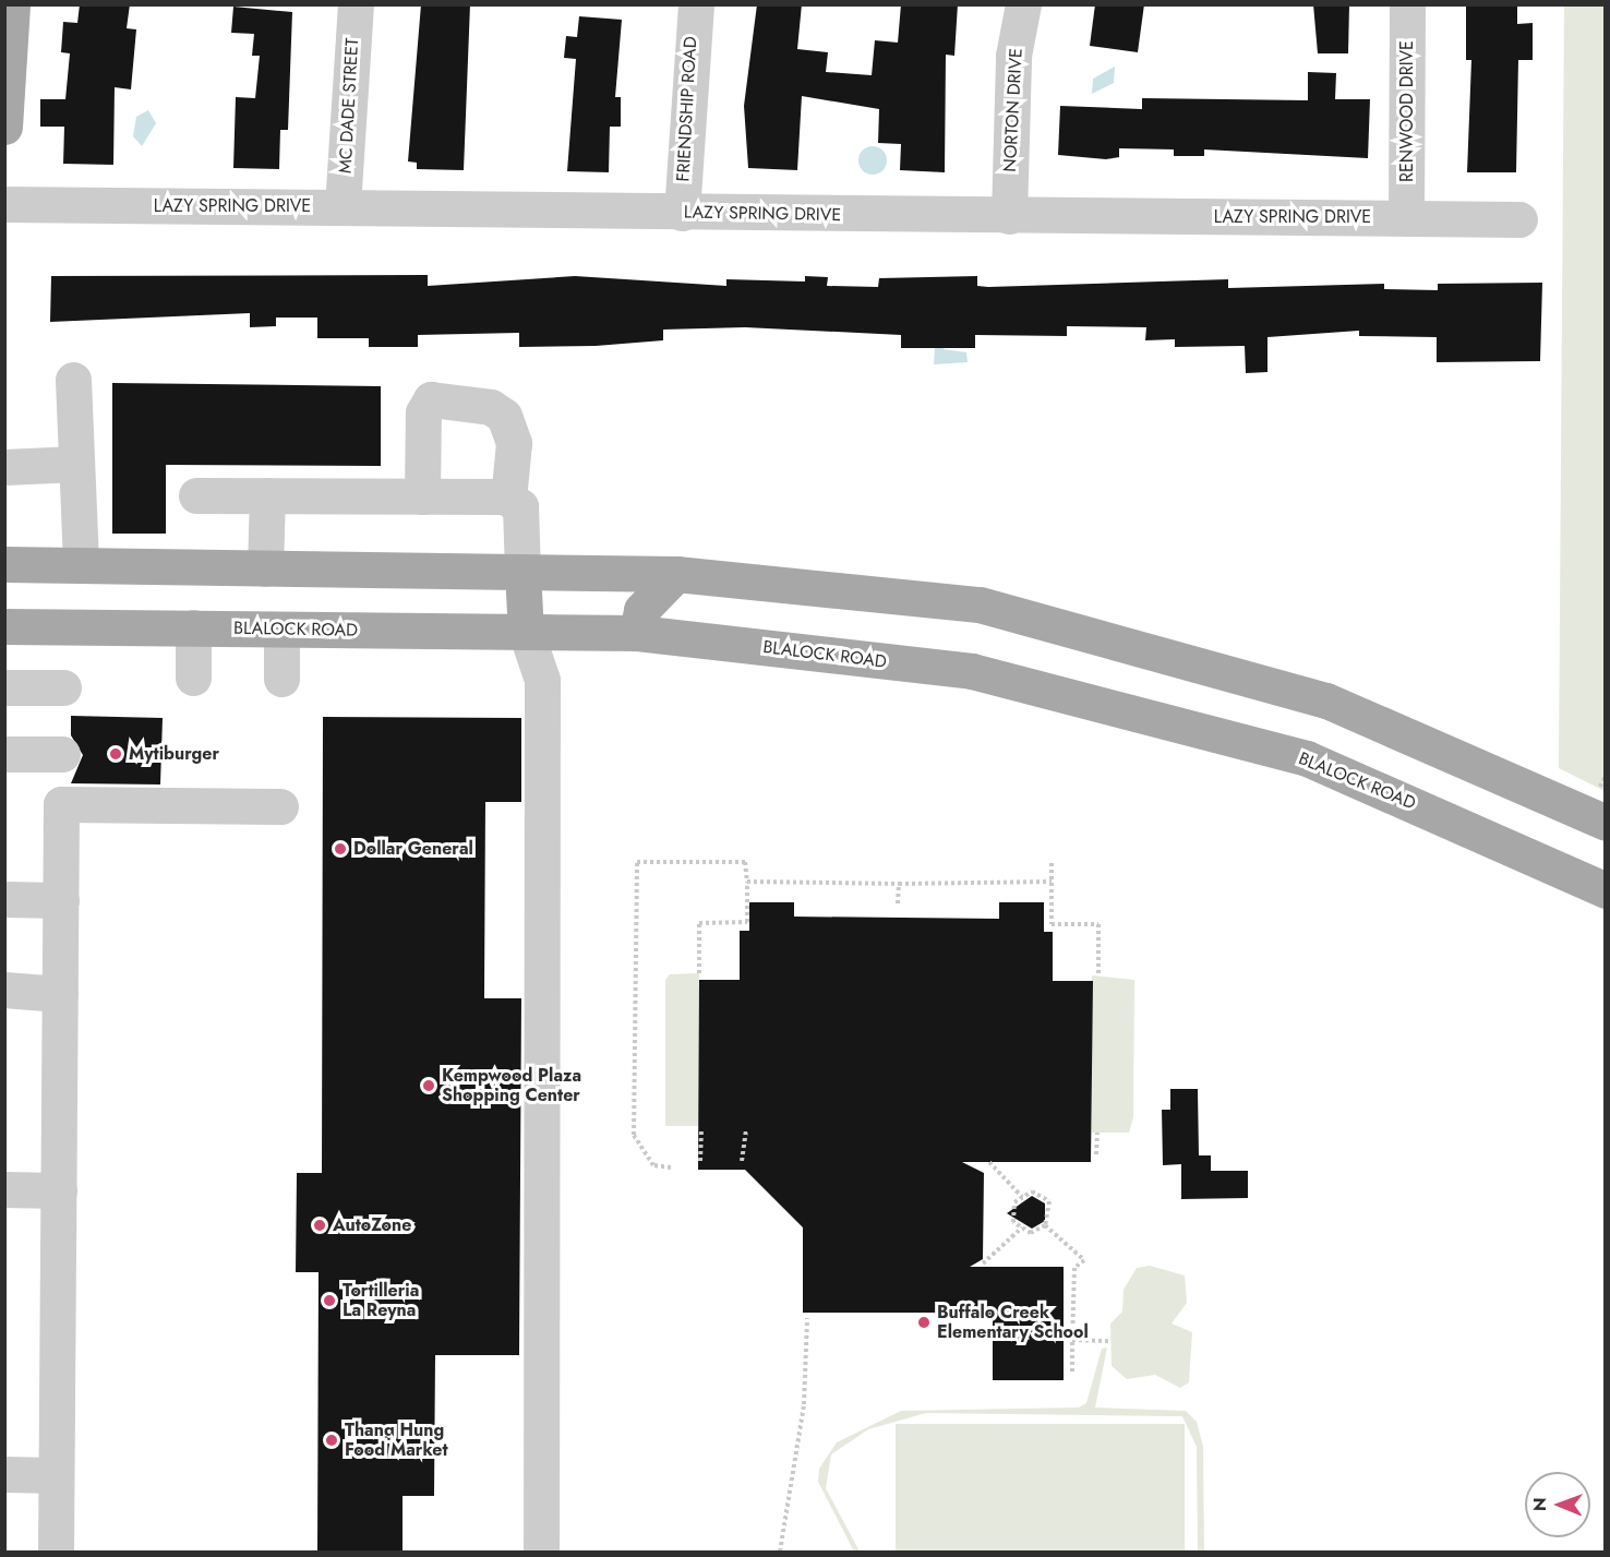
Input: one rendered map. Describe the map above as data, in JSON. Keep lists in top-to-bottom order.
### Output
{
  "streets": {
    "main road": ["BLALOCK ROAD"],
    "street": [
      "MC DADE STREET",
      "FRIENDSHIP ROAD",
      "NORTON DRIVE",
      "RENWOOD DRIVE",
      "LAZY SPRING DRIVE"
    ]
  },
  "crossings": [
    ["MC DADE STREET", "LAZY SPRING DRIVE"],
    ["FRIENDSHIP ROAD", "LAZY SPRING DRIVE"],
    ["NORTON DRIVE", "LAZY SPRING DRIVE"],
    ["RENWOOD DRIVE", "LAZY SPRING DRIVE"]
  ],
  "places": [
    "Mytiburger",
    "Dollar General",
    "Kempwood Plaza Shopping Center",
    "AutoZone",
    "Tortilleria La Reyna",
    "Buffalo Creek Elementary School",
    "Thang Hung Food Market"
  ],
  "north": "left"
}
